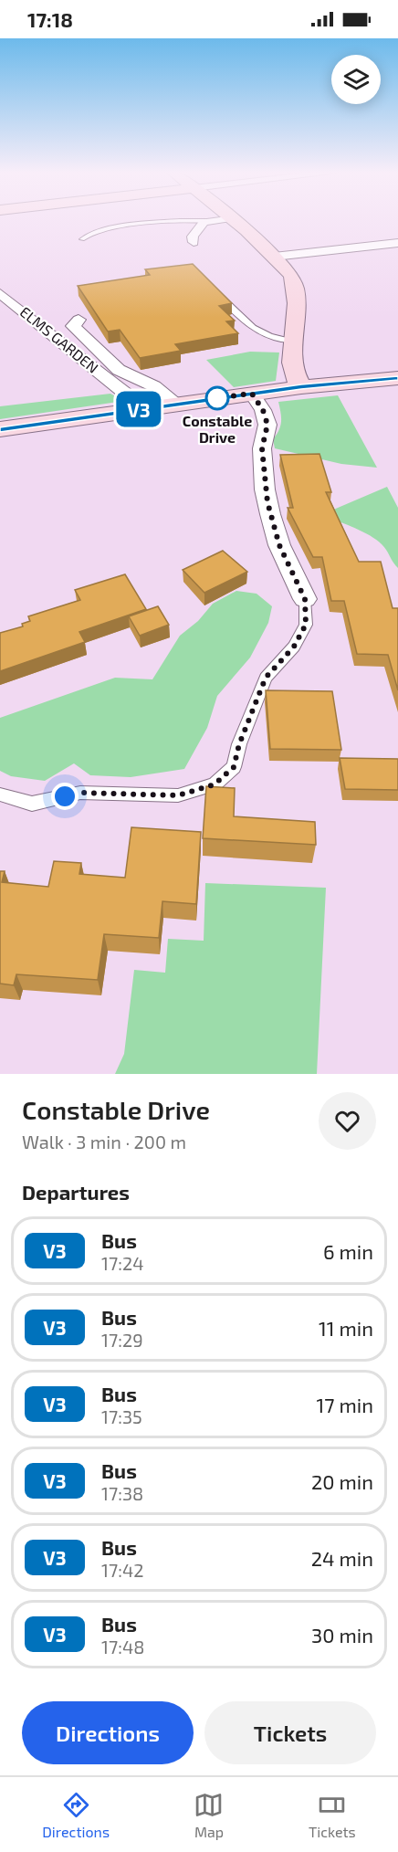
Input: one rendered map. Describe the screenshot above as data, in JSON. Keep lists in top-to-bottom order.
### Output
{
  "streets": {
    "street": ["ELMS GARDEN"]
  },
  "places": ["Constable Drive"],
  "lines": ["bus line V3"],
  "page": {
    "status": "17:18",
    "on_map": "V3",
    "heading": [
      ["Constable Drive", "Walk · 3 min · 200 m"],
      "Departures"
    ],
    "list": [
      {
        "mark": "V3",
        "name": "Bus",
        "note": "17:24",
        "value": "6 min"
      },
      {
        "mark": "V3",
        "name": "Bus",
        "note": "17:29",
        "value": "11 min"
      },
      {
        "mark": "V3",
        "name": "Bus",
        "note": "17:35",
        "value": "17 min"
      },
      {
        "mark": "V3",
        "name": "Bus",
        "note": "17:38",
        "value": "20 min"
      },
      {
        "mark": "V3",
        "name": "Bus",
        "note": "17:42",
        "value": "24 min"
      },
      {
        "mark": "V3",
        "name": "Bus",
        "note": "17:48",
        "value": "30 min"
      }
    ],
    "buttons": ["Directions", "Tickets"],
    "tabs": ["Directions", "Map", "Tickets"]
  }
}
